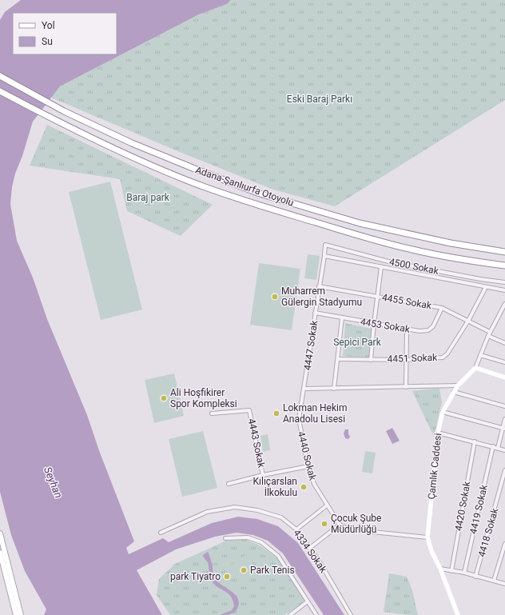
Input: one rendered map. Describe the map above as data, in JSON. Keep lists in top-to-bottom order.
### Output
{
  "streets": {
    "highway": ["Adana-Şanlıurfa Otoyolu"],
    "main road": ["Çamlık Caddesi"],
    "street": [
      "4500 Sokak",
      "4455 Sokak",
      "4453 Sokak",
      "4447 Sokak",
      "4451 Sokak",
      "4443 Sokak",
      "4440 Sokak",
      "4420 Sokak",
      "4419 Sokak",
      "4418 Sokak",
      "4334 Sokak"
    ]
  },
  "crossings": [
    ["4500 Sokak", "4447 Sokak"],
    ["4455 Sokak", "4453 Sokak"],
    ["4455 Sokak", "4447 Sokak"],
    ["4455 Sokak", "4451 Sokak"],
    ["4455 Sokak", "Çamlık Caddesi"],
    ["4453 Sokak", "4447 Sokak"],
    ["4447 Sokak", "4440 Sokak"],
    ["4440 Sokak", "Çamlık Caddesi"]
  ],
  "water": ["Seyhan"],
  "parks": ["Eski Baraj Parkı", "Baraj park", "Sepici Park"],
  "places": [
    "Muharrem Gülergin Stadyumu",
    "Ali Hoşfikirer Spor Kompleksi",
    "Lokman Hekim Anadolu Lisesi",
    "Kılıçarslan İlkokulu",
    "Çocuk Şube Müdürlüğü",
    "Park Tenis",
    "park Tiyatro"
  ],
  "legend": ["Yol", "Su"]
}
